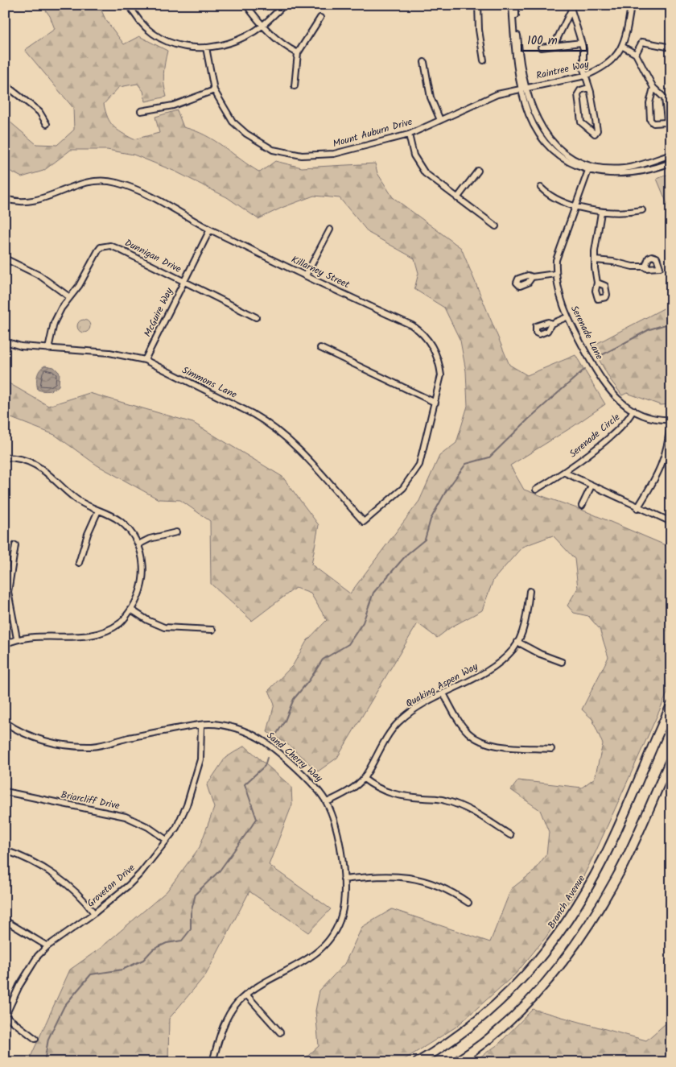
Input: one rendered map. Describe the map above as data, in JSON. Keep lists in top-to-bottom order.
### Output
{
  "streets": {
    "highway": ["Branch Avenue"],
    "street": [
      "Raintree Way",
      "Mount Auburn Drive",
      "Dunnigan Drive",
      "Killarney Street",
      "McGuire Way",
      "Serenade Lane",
      "Simmons Lane",
      "Serenade Circle",
      "Quaking Aspen Way",
      "Sand Cherry Way",
      "Briarcliff Drive",
      "Groveton Drive"
    ]
  },
  "crossings": [
    ["Raintree Way", "Mount Auburn Drive"],
    ["Dunnigan Drive", "McGuire Way"],
    ["Dunnigan Drive", "Simmons Lane"],
    ["Killarney Street", "McGuire Way"],
    ["Killarney Street", "Simmons Lane"],
    ["McGuire Way", "Simmons Lane"],
    ["Serenade Lane", "Serenade Circle"],
    ["Quaking Aspen Way", "Sand Cherry Way"],
    ["Sand Cherry Way", "Groveton Drive"],
    ["Briarcliff Drive", "Groveton Drive"]
  ],
  "scale_bar": "100 m"
}
